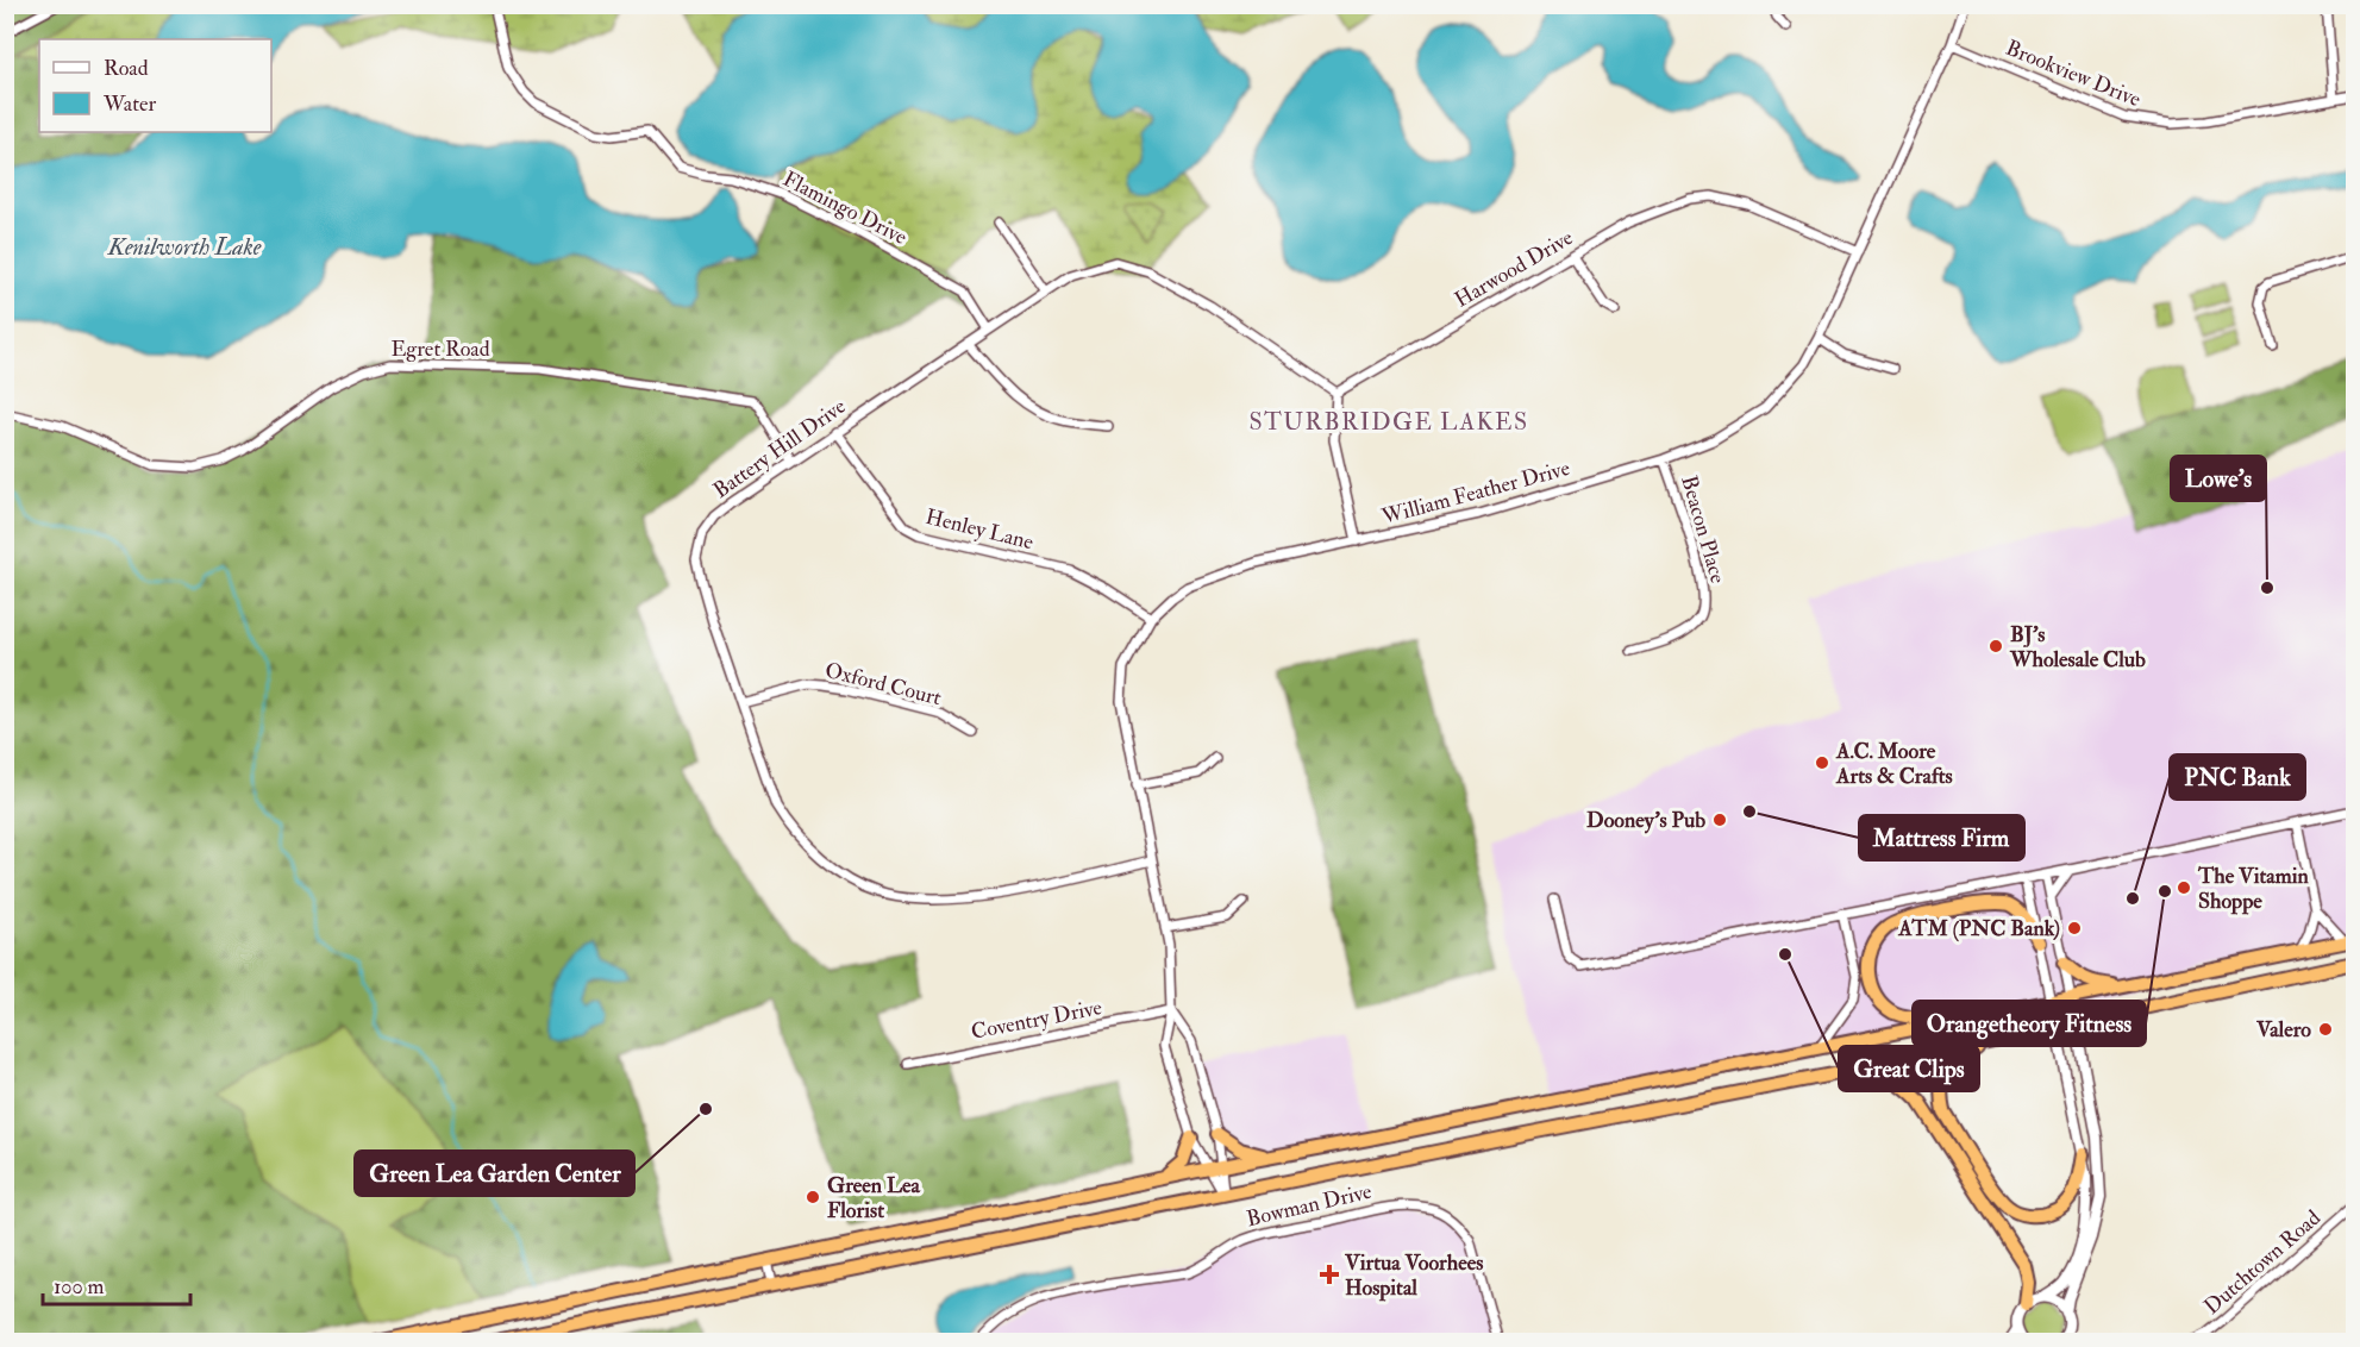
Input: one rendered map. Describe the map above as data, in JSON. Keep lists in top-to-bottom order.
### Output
{
  "streets": {
    "street": [
      "Brookview Drive",
      "Flamingo Drive",
      "Harwood Drive",
      "Egret Road",
      "Battery Hill Drive",
      "William Feather Drive",
      "Henley Lane",
      "Beacon Place",
      "Oxford Court",
      "Coventry Drive",
      "Bowman Drive",
      "Dutchtown Road"
    ]
  },
  "crossings": [
    ["Brookview Drive", "William Feather Drive"],
    ["Flamingo Drive", "Battery Hill Drive"],
    ["Harwood Drive", "Battery Hill Drive"],
    ["Harwood Drive", "William Feather Drive"],
    ["Egret Road", "Battery Hill Drive"],
    ["Battery Hill Drive", "William Feather Drive"],
    ["Battery Hill Drive", "Henley Lane"],
    ["Battery Hill Drive", "Oxford Court"],
    ["William Feather Drive", "Henley Lane"],
    ["William Feather Drive", "Beacon Place"],
    ["William Feather Drive", "Coventry Drive"]
  ],
  "districts": ["STURBRIDGE LAKES"],
  "water": ["Kenilworth Lake"],
  "places": {
    "other": [
      "Lowe's",
      "BJ's Wholesale Club",
      "A.C. Moore Arts & Crafts",
      "Mattress Firm",
      "Dooney's Pub",
      "The Vitamin Shoppe",
      "Orangetheory Fitness",
      "PNC Bank",
      "ATM (PNC Bank)",
      "Great Clips",
      "Valero",
      "Green Lea Garden Center",
      "Green Lea Florist"
    ],
    "health": ["Virtua Voorhees Hospital"]
  },
  "legend": ["Road", "Water"],
  "scale_bar": "100 m"
}
